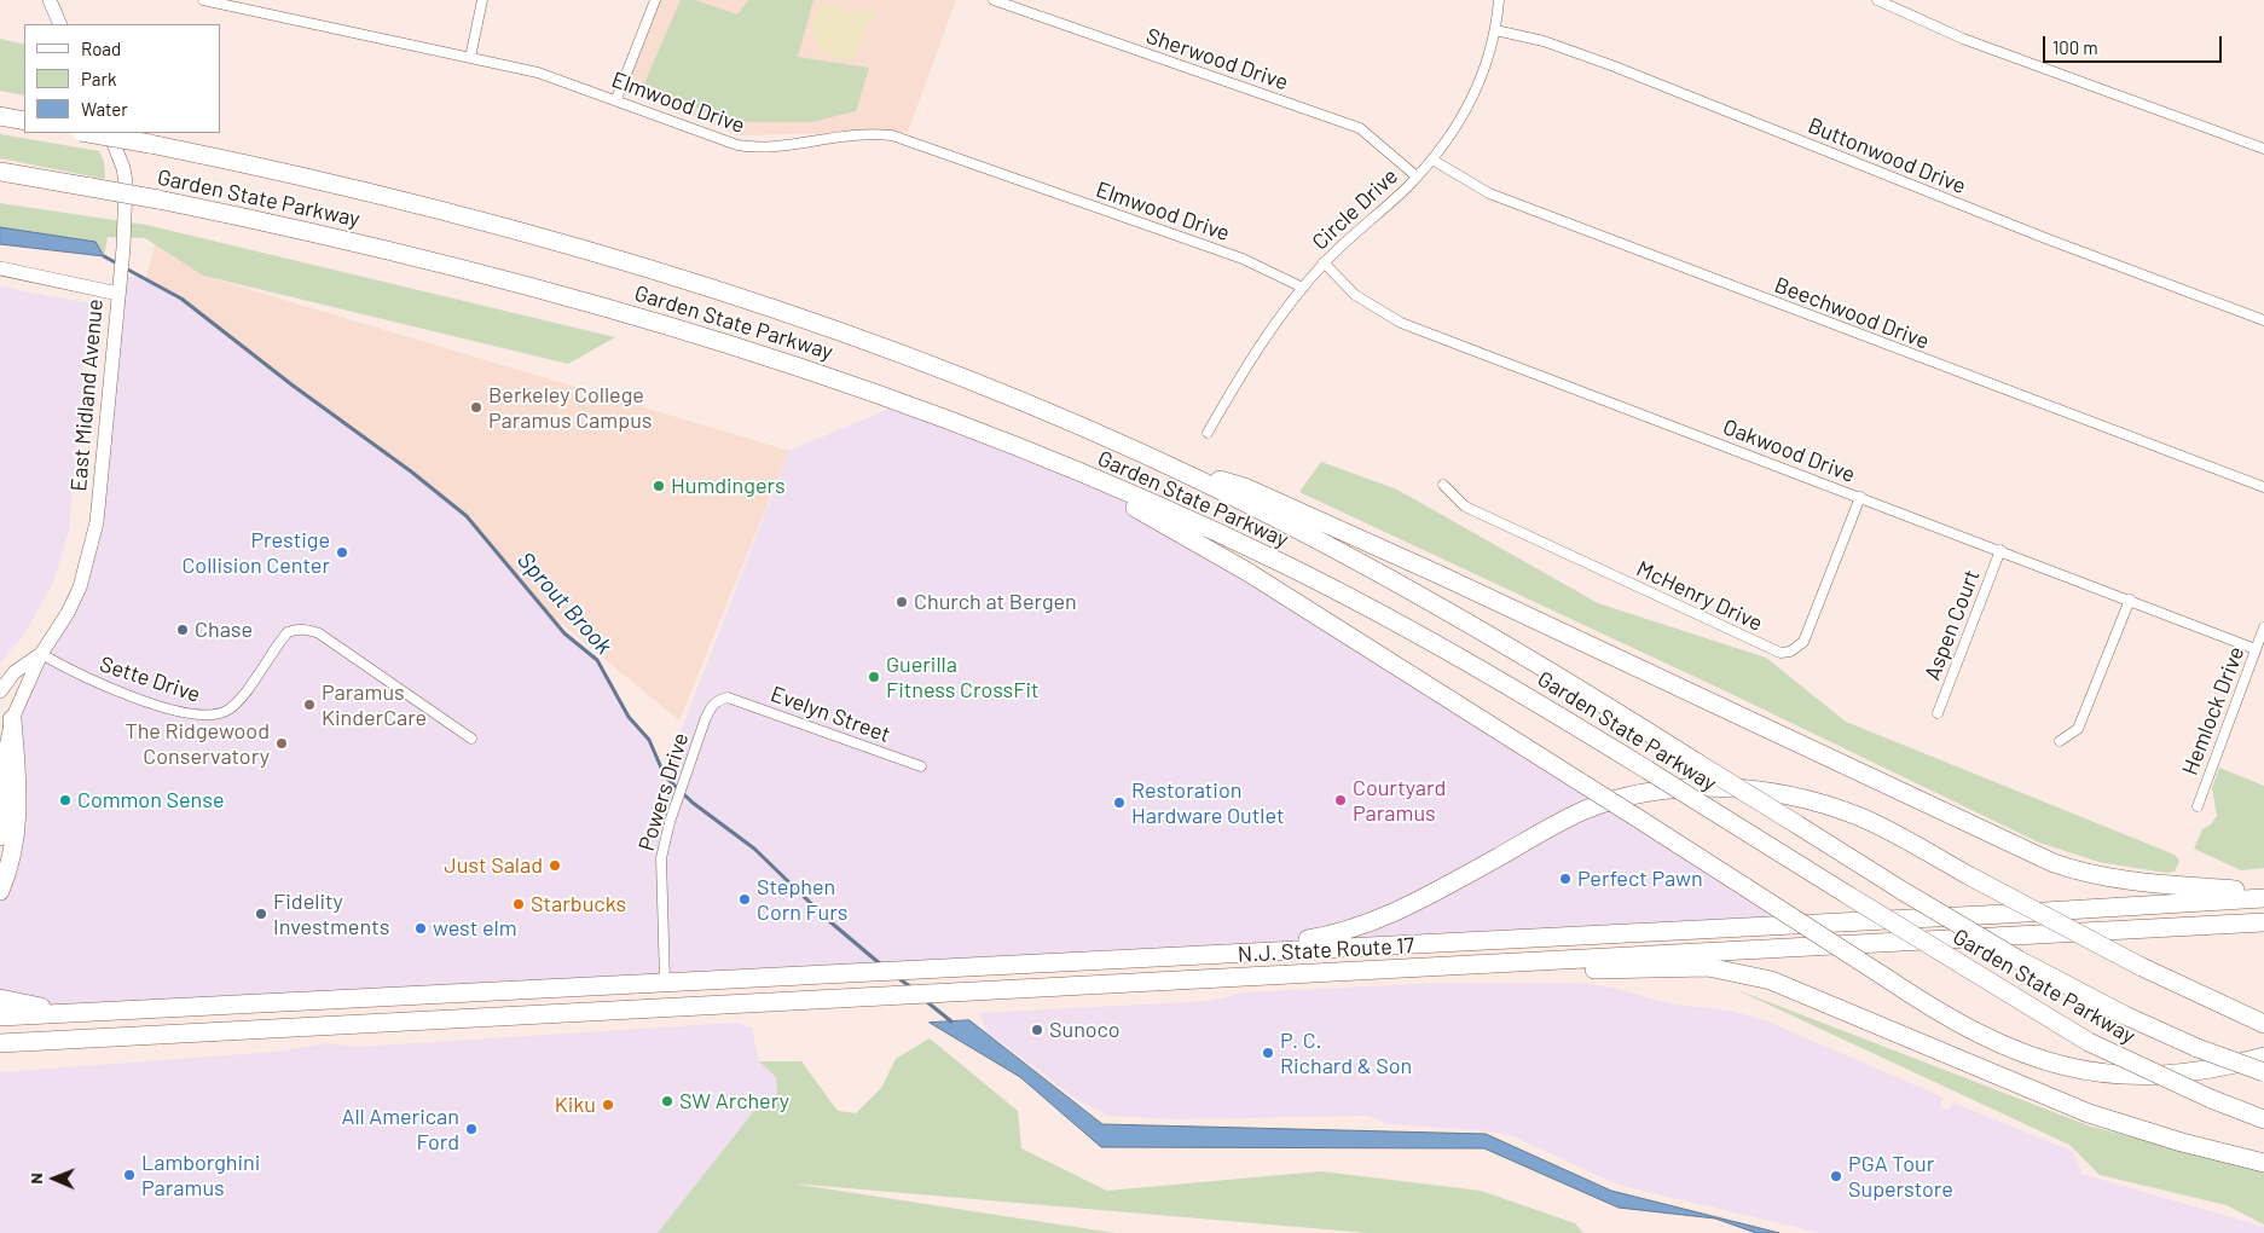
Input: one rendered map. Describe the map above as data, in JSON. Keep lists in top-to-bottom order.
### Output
{
  "streets": {
    "highway": ["Garden State Parkway", "N.J. State Route 17"],
    "street": [
      "Sherwood Drive",
      "Elmwood Drive",
      "Buttonwood Drive",
      "Circle Drive",
      "Beechwood Drive",
      "East Midland Avenue",
      "Oakwood Drive",
      "McHenry Drive",
      "Aspen Court",
      "Sette Drive",
      "Hemlock Drive",
      "Evelyn Street",
      "Powers Drive"
    ]
  },
  "crossings": [
    ["Sherwood Drive", "Circle Drive"],
    ["Elmwood Drive", "Circle Drive"],
    ["Buttonwood Drive", "Circle Drive"],
    ["Circle Drive", "Beechwood Drive"],
    ["Circle Drive", "Oakwood Drive"],
    ["East Midland Avenue", "Sette Drive"],
    ["Oakwood Drive", "McHenry Drive"],
    ["Oakwood Drive", "Aspen Court"],
    ["Oakwood Drive", "Hemlock Drive"],
    ["Evelyn Street", "Powers Drive"]
  ],
  "water": ["Sprout Brook"],
  "places": [
    "Berkeley College Paramus Campus",
    "Humdingers",
    "Prestige Collision Center",
    "Church at Bergen",
    "Chase",
    "Guerilla Fitness CrossFit",
    "Paramus KinderCare",
    "The Ridgewood Conservatory",
    "Common Sense",
    "Courtyard Paramus",
    "Restoration Hardware Outlet",
    "Just Salad",
    "Perfect Pawn",
    "Stephen Corn Furs",
    "Starbucks",
    "Fidelity Investments",
    "west elm",
    "Sunoco",
    "P. C. Richard & Son",
    "SW Archery",
    "Kiku",
    "All American Ford",
    "Lamborghini Paramus",
    "PGA Tour Superstore"
  ],
  "legend": ["Road", "Park", "Water"],
  "scale_bar": "100 m",
  "north": "left"
}
